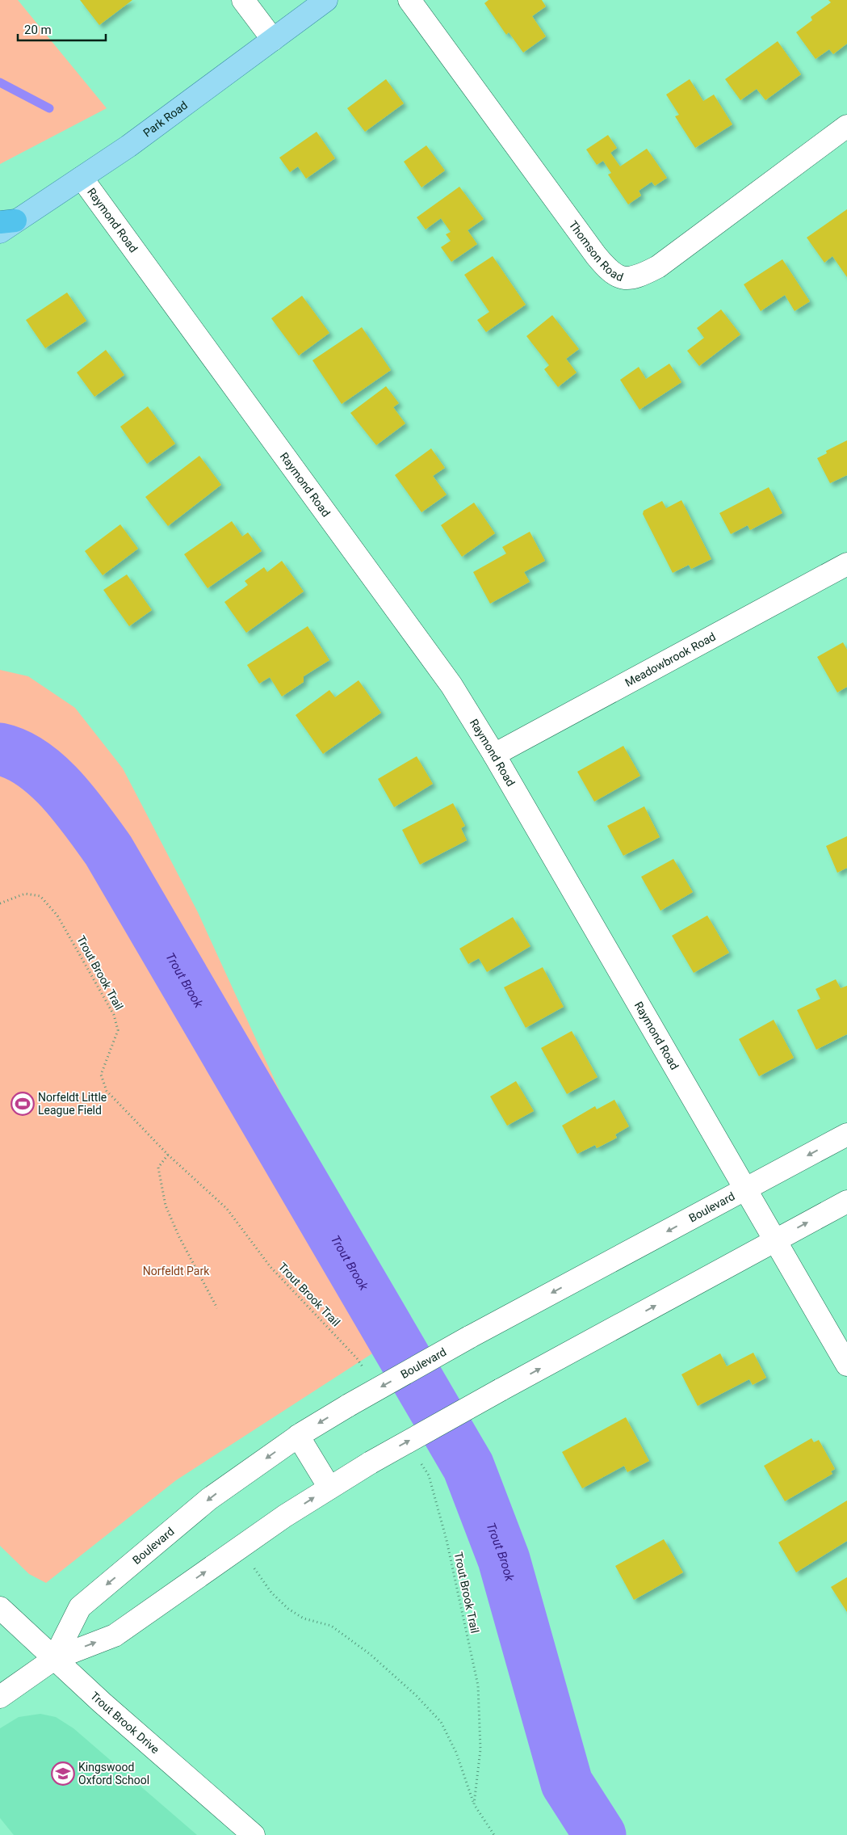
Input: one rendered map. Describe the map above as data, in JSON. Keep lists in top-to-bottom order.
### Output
{
  "streets": {
    "main road": ["Park Road"],
    "street": [
      "Raymond Road",
      "Thomson Road",
      "Meadowbrook Road",
      "Boulevard",
      "Trout Brook Drive"
    ],
    "path": ["Trout Brook Trail"]
  },
  "crossings": [
    ["Park Road", "Raymond Road"],
    ["Raymond Road", "Meadowbrook Road"],
    ["Raymond Road", "Boulevard"],
    ["Boulevard", "Trout Brook Drive"]
  ],
  "water": ["Trout Brook"],
  "parks": ["Norfeldt Park"],
  "places": {
    "sports": ["Norfeldt Little League Field"],
    "school or university": ["Kingswood Oxford School"]
  },
  "scale_bar": "20 m"
}
